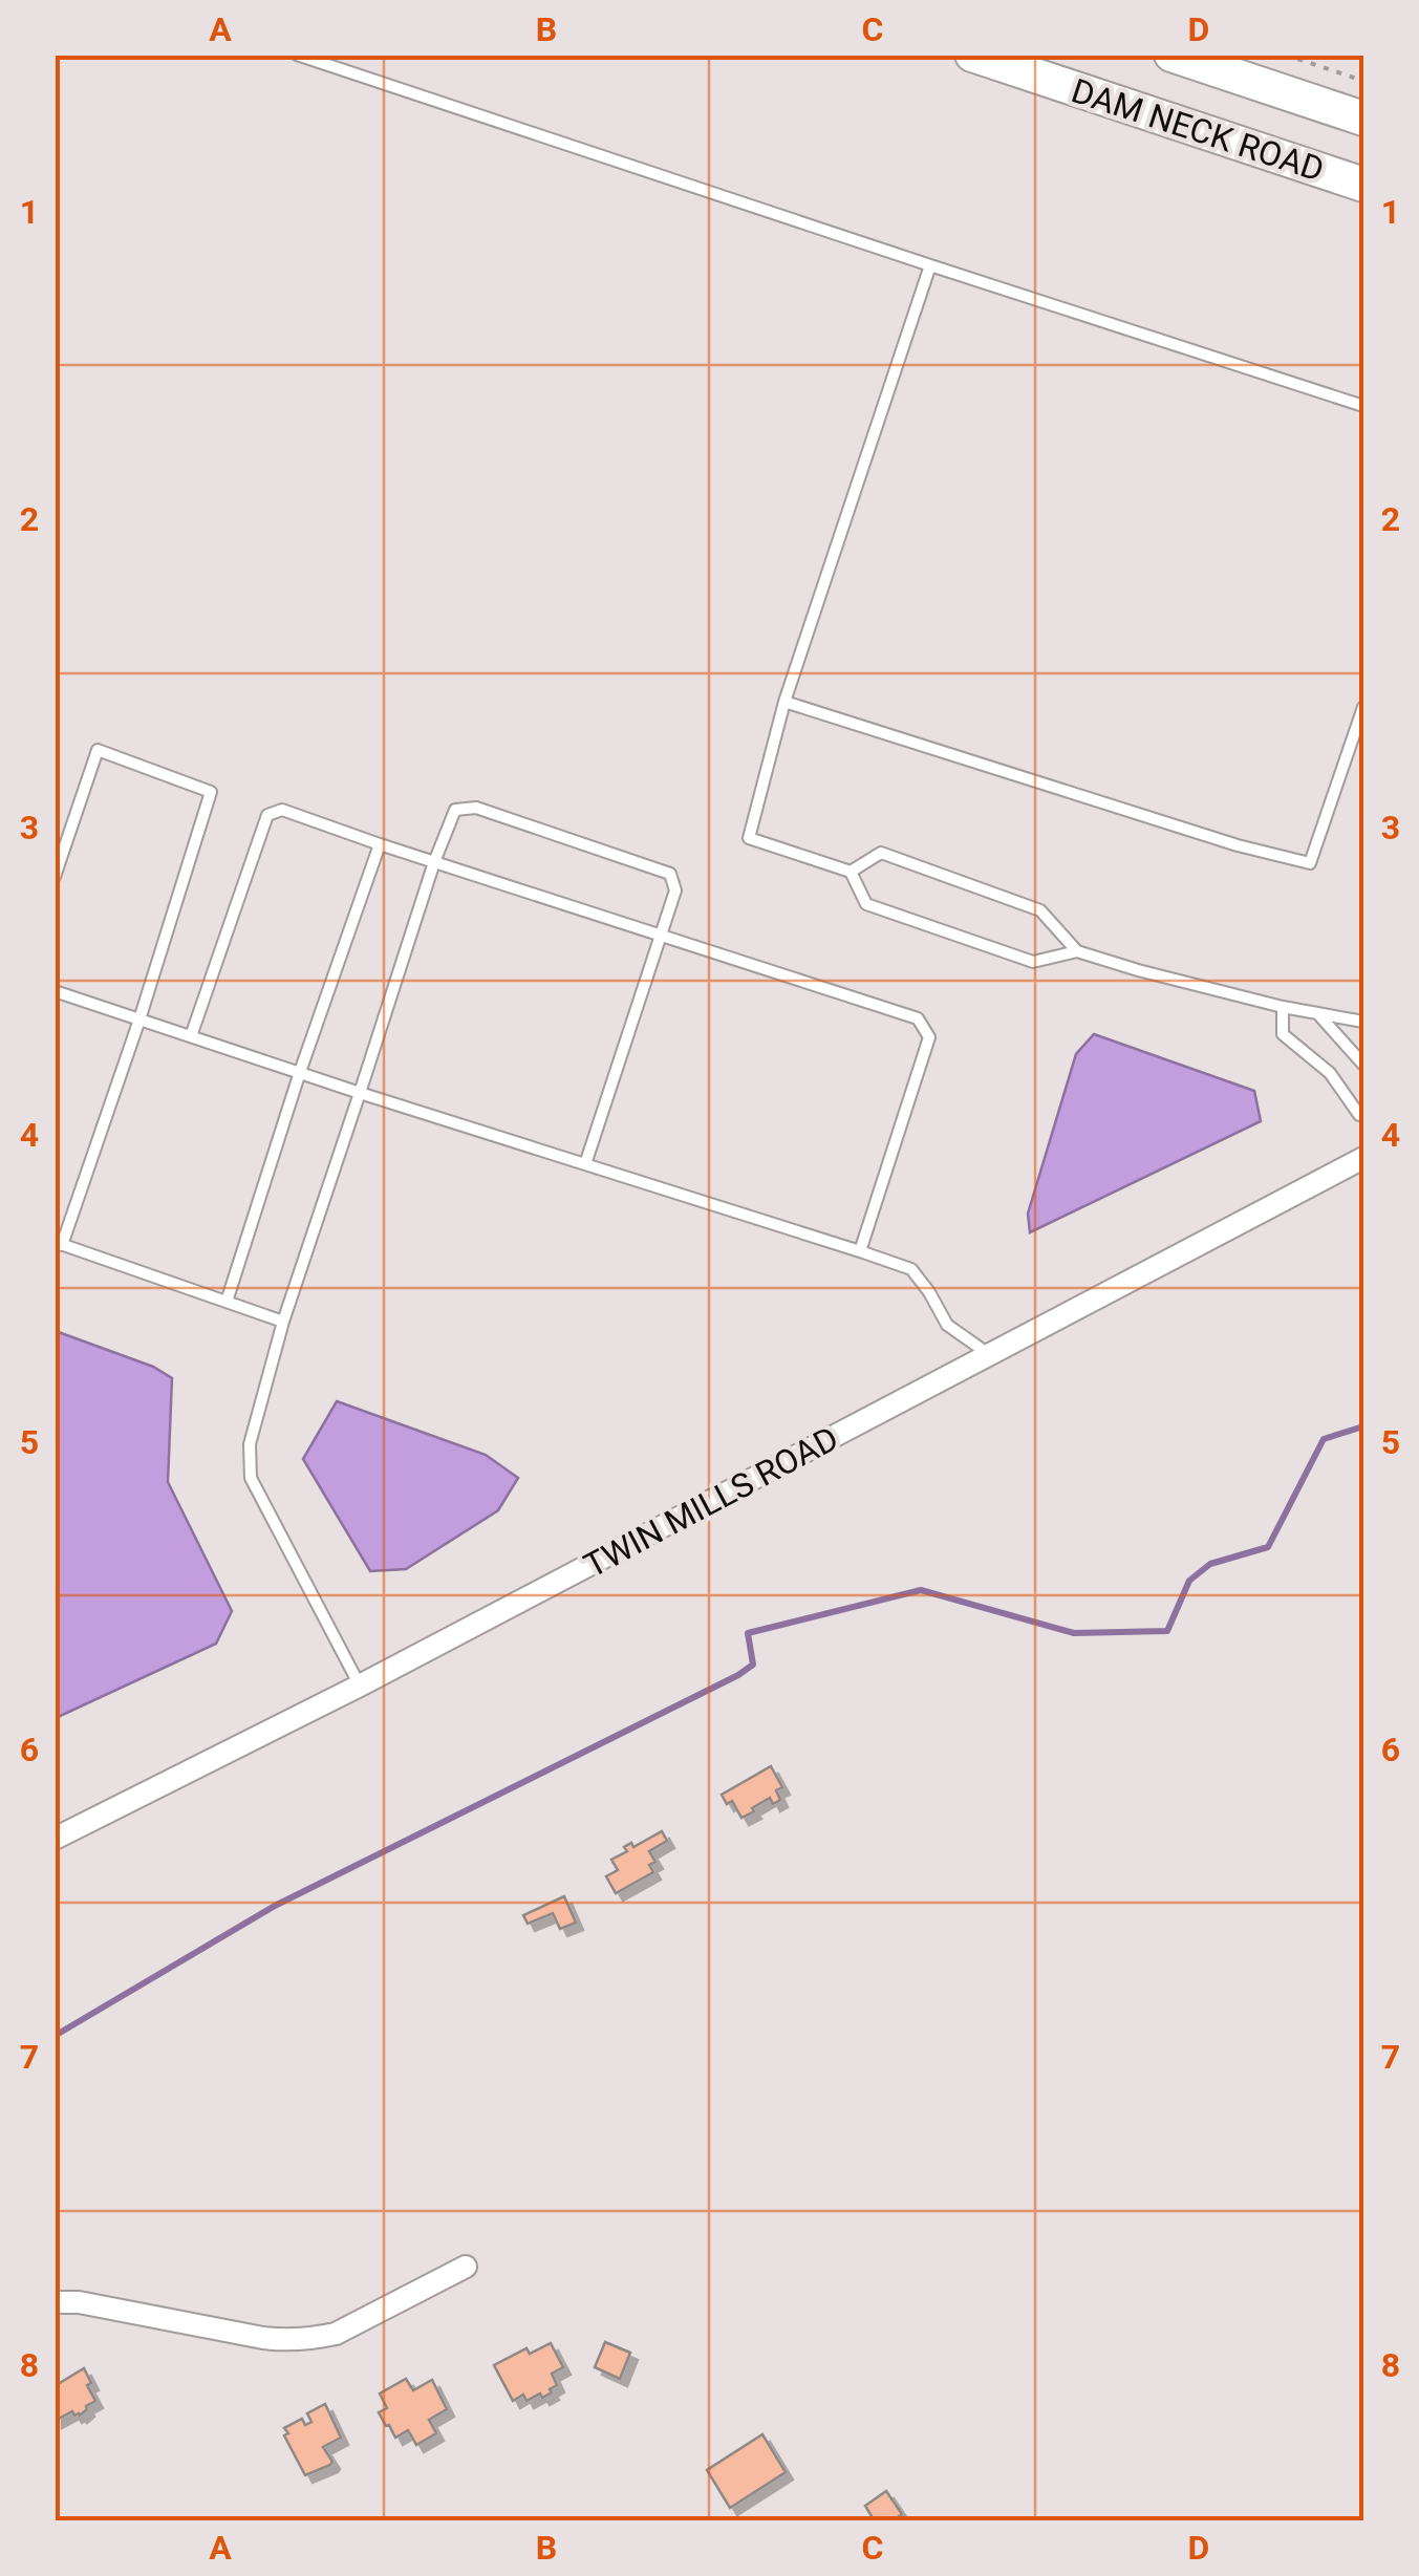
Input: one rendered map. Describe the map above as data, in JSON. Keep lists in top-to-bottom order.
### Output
{
  "streets": {
    "main road": ["DAM NECK ROAD"],
    "street": ["TWIN MILLS ROAD"]
  },
  "grid": {
    "columns": [
      "A",
      "B",
      "C",
      "D"
    ],
    "rows": [
      "1",
      "2",
      "3",
      "4",
      "5",
      "6",
      "7",
      "8"
    ]
  }
}
